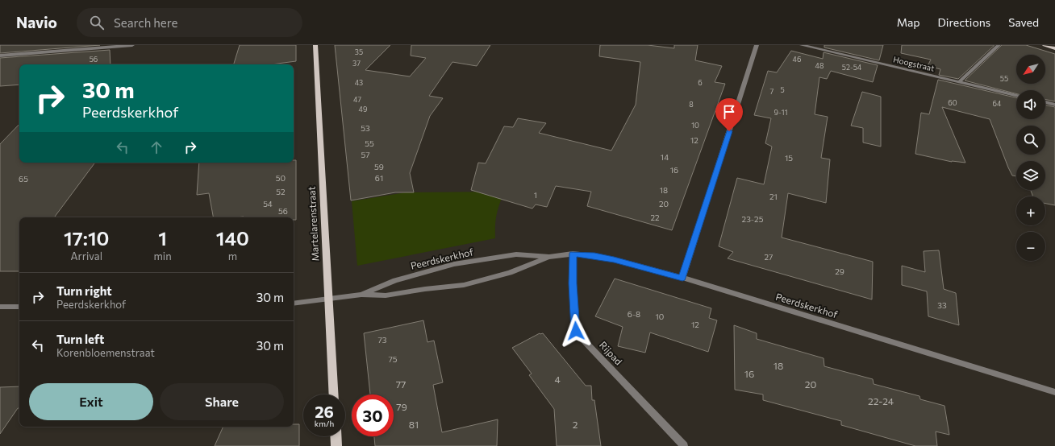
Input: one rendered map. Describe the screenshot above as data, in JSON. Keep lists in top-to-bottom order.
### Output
{
  "streets": {
    "main road": ["Martelarenstraat"],
    "street": ["Hoogstraat", "Peerdskerkhof", "Rijpad"]
  },
  "crossings": [
    ["Martelarenstraat", "Peerdskerkhof"],
    ["Peerdskerkhof", "Rijpad"]
  ],
  "house_numbers": [
    "35",
    "56",
    "46",
    "37",
    "48",
    "52-54",
    "55",
    "43",
    "6",
    "5",
    "7",
    "47",
    "60",
    "64",
    "8",
    "49",
    "9-11",
    "10",
    "53",
    "12",
    "55",
    "57",
    "14",
    "15",
    "59",
    "16",
    "50",
    "61",
    "65",
    "18",
    "52",
    "1",
    "21",
    "54",
    "20",
    "56",
    "22",
    "23-25",
    "27",
    "29",
    "33",
    "6-8",
    "10",
    "12",
    "73",
    "75",
    "18",
    "16",
    "4",
    "77",
    "20",
    "22-24",
    "79",
    "81",
    "2"
  ],
  "north": "bottom left",
  "page": {
    "header": "Navio",
    "search": "Search here",
    "nav": ["Map", "Directions", "Saved"],
    "map_buttons": ["+", "−"],
    "turn": ["30 m", "Peerdskerkhof"],
    "eta": [
      "17:10",
      "Arrival",
      "1",
      "min",
      "140",
      "m"
    ],
    "list": [
      {
        "name": "Turn right",
        "note": "Peerdskerkhof",
        "value": "30 m"
      },
      {
        "name": "Turn left",
        "note": "Korenbloemenstraat",
        "value": "30 m"
      }
    ],
    "buttons": ["Exit", "Share"],
    "speed": "26 km/h",
    "limit": "30"
  }
}
